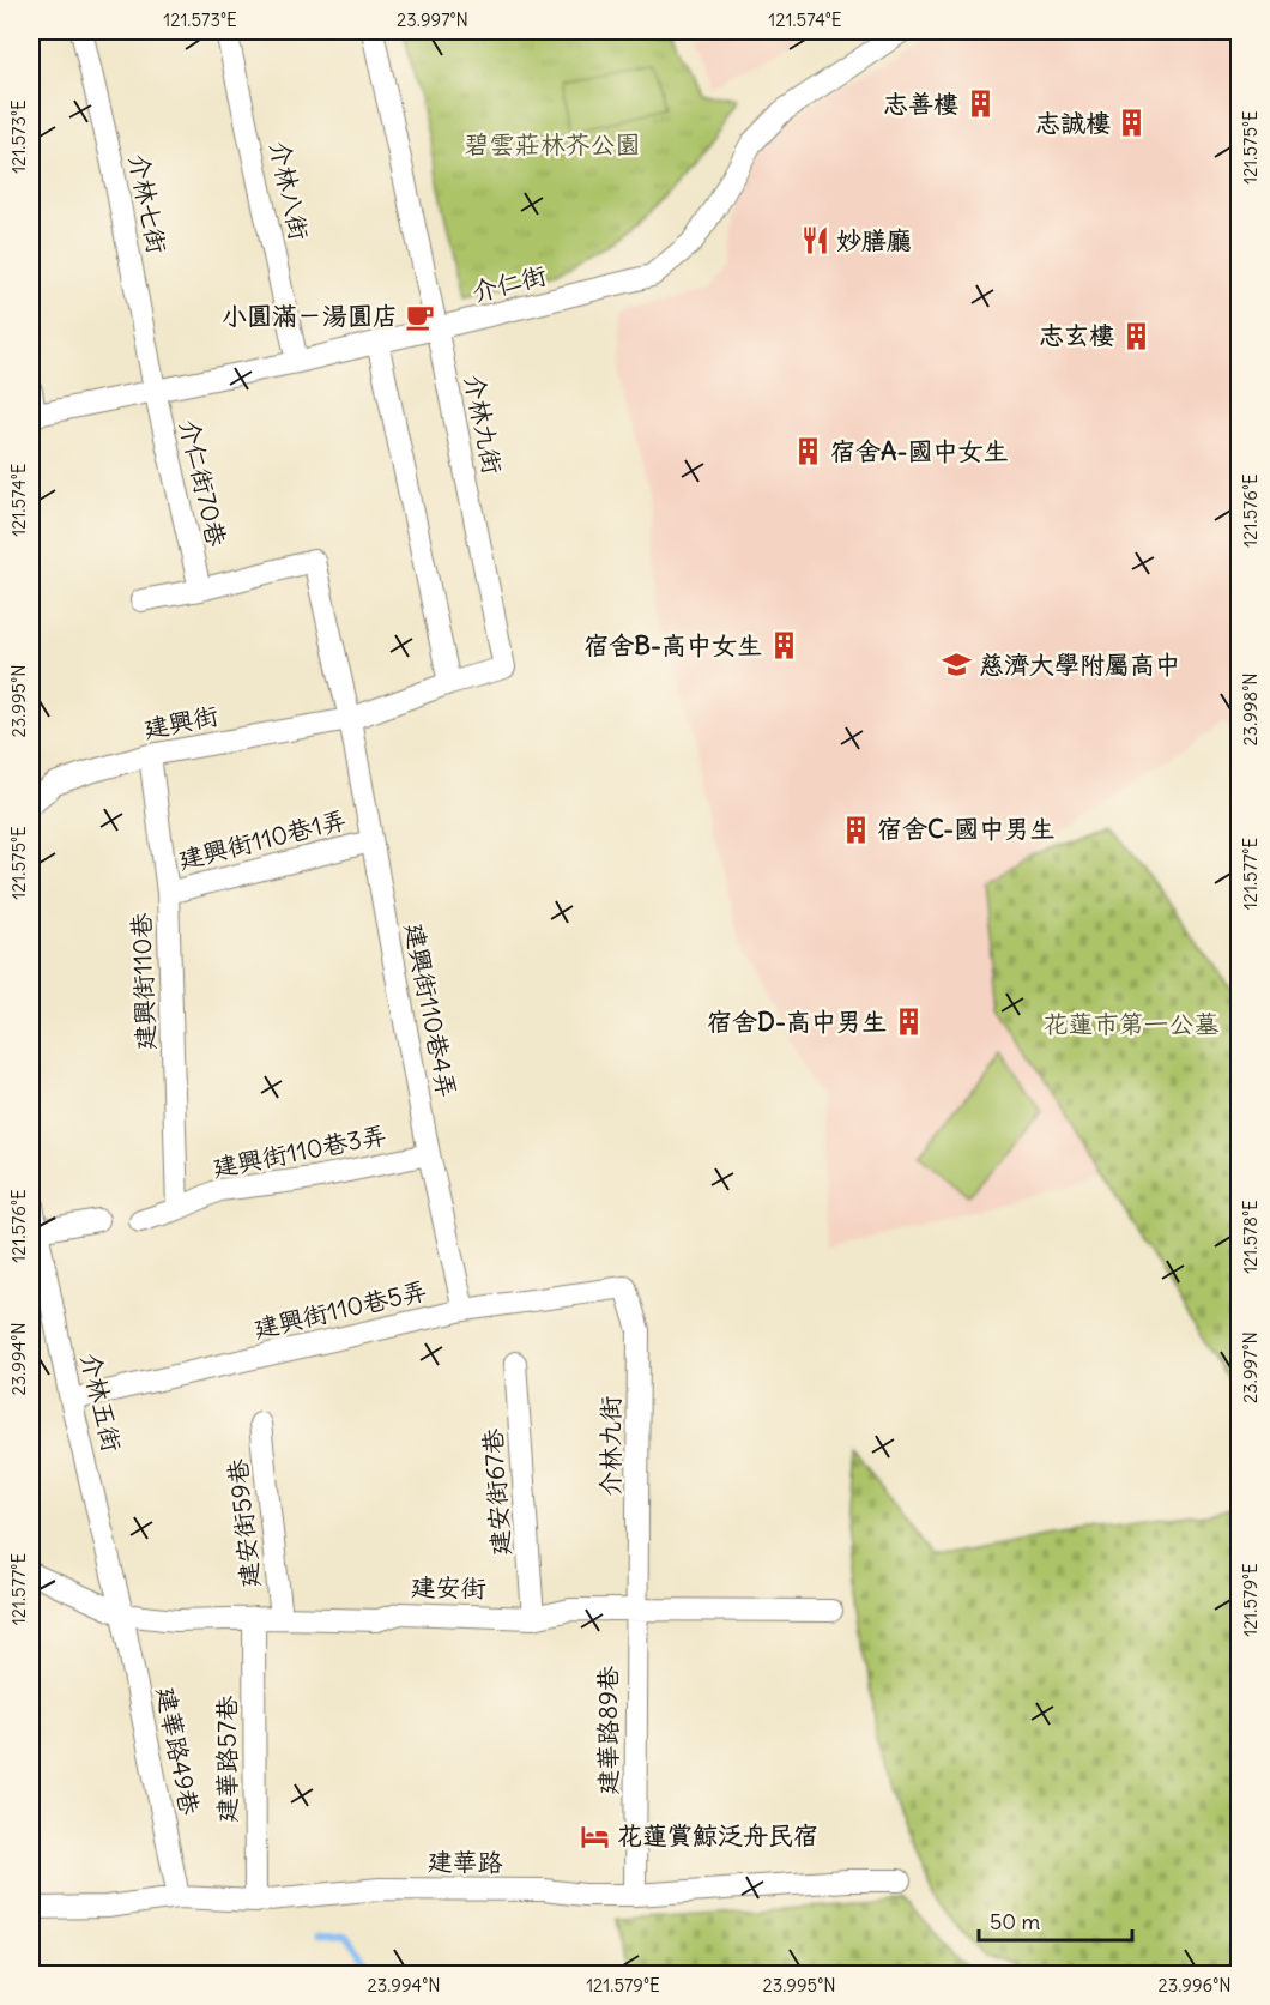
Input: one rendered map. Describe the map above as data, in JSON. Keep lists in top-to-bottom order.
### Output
{
  "streets": {
    "street": [
      "介林八街",
      "介林七街",
      "介仁街",
      "介林九街",
      "介仁街70巷",
      "建興街",
      "建興街110巷1弄",
      "建興街110巷",
      "建興街110巷4弄",
      "建興街110巷3弄",
      "建興街110巷5弄",
      "介林五街",
      "建安街67巷",
      "建安街59巷",
      "建安街",
      "建華路89巷",
      "建華路49巷",
      "建華路57巷",
      "建華路"
    ]
  },
  "crossings": [
    ["介林八街", "介仁街"],
    ["介林七街", "介仁街"],
    ["介林七街", "介仁街70巷"],
    ["介仁街", "介林九街"],
    ["介仁街", "介仁街70巷"],
    ["介林九街", "建興街"],
    ["介林九街", "建興街110巷4弄"],
    ["介林九街", "建興街110巷5弄"],
    ["介林九街", "建安街"],
    ["介林九街", "建華路89巷"],
    ["介仁街70巷", "建興街110巷4弄"],
    ["建興街", "建興街110巷"],
    ["建興街", "建興街110巷4弄"],
    ["建興街110巷1弄", "建興街110巷"],
    ["建興街110巷1弄", "建興街110巷4弄"],
    ["建興街110巷", "建興街110巷3弄"],
    ["建興街110巷4弄", "建興街110巷3弄"],
    ["建興街110巷4弄", "建興街110巷5弄"],
    ["建興街110巷5弄", "介林五街"],
    ["介林五街", "建安街"],
    ["介林五街", "建華路49巷"],
    ["建安街67巷", "建安街"],
    ["建安街59巷", "建安街"],
    ["建安街", "建華路89巷"],
    ["建安街", "建華路49巷"],
    ["建安街", "建華路57巷"],
    ["建華路89巷", "建華路"],
    ["建華路49巷", "建華路"],
    ["建華路57巷", "建華路"]
  ],
  "parks": ["碧雲莊林芥公園", "花蓮市第一公墓"],
  "places": {
    "building": [
      "志善樓",
      "志誠樓",
      "志玄樓",
      "宿舍A-國中女生",
      "宿舍B-高中女生",
      "宿舍C-國中男生",
      "宿舍D-高中男生"
    ],
    "restaurant": ["妙膳廳"],
    "cafe": ["小圓滿－湯圓店"],
    "school or university": ["慈濟大學附屬高中"],
    "hotel": ["花蓮賞鯨泛舟民宿"]
  },
  "scale_bar": "50 m",
  "coordinates": [
    "121.573°E",
    "23.997°N",
    "121.574°E",
    "121.575°E",
    "121.576°E",
    "23.995°N",
    "23.998°N",
    "121.577°E",
    "121.578°E",
    "23.994°N",
    "121.579°E",
    "23.996°N"
  ]
}
